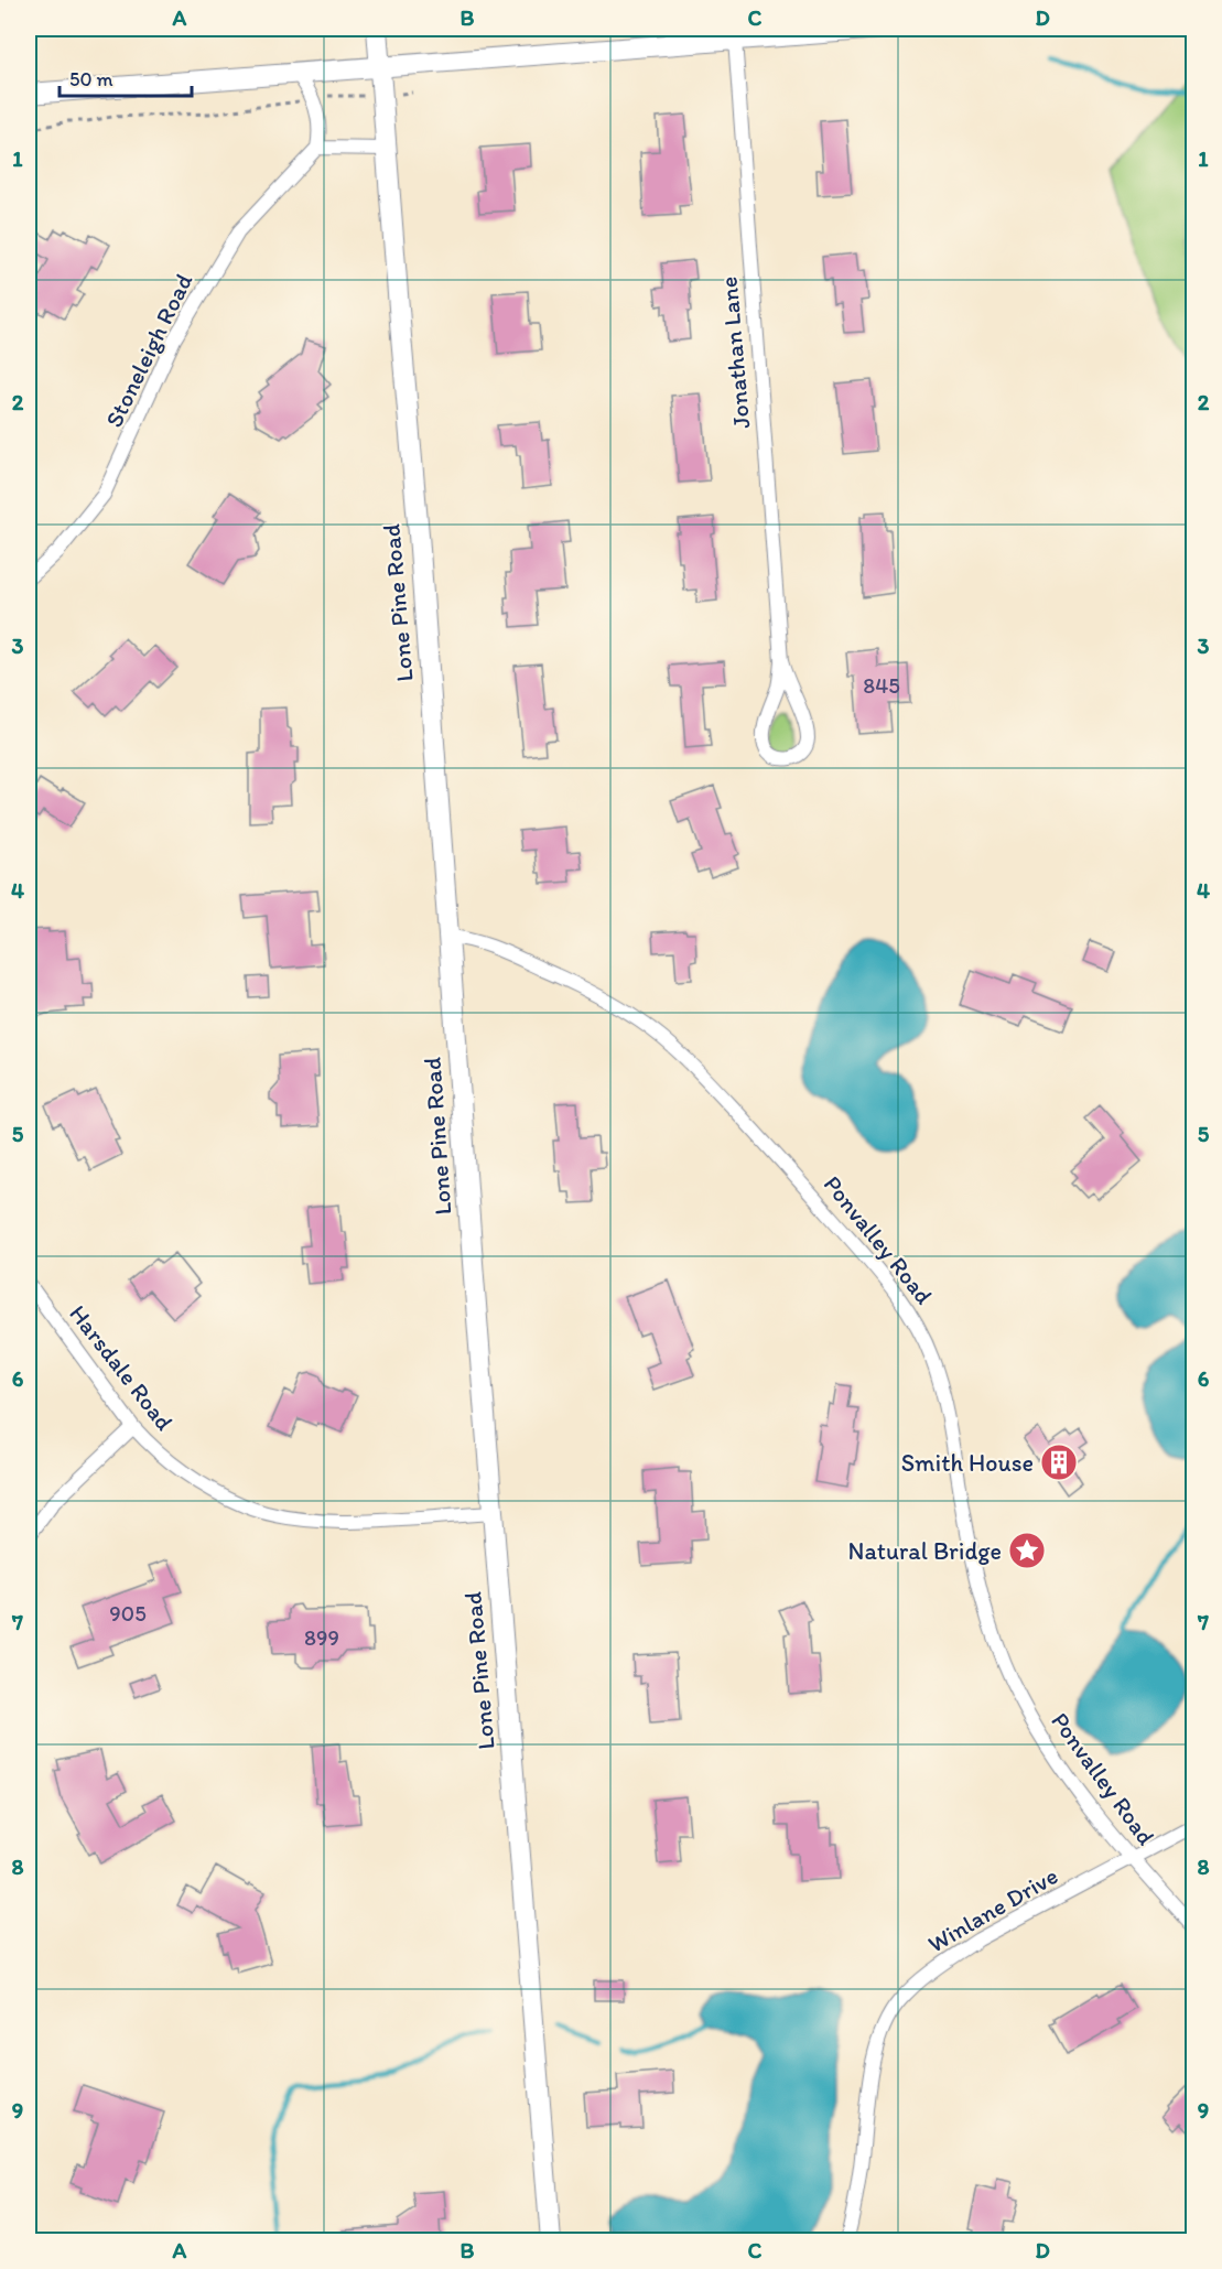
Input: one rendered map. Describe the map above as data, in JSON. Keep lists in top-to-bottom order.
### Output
{
  "streets": {
    "street": [
      "Stoneleigh Road",
      "Jonathan Lane",
      "Lone Pine Road",
      "Ponvalley Road",
      "Harsdale Road",
      "Winlane Drive"
    ]
  },
  "crossings": [
    ["Lone Pine Road", "Ponvalley Road"],
    ["Lone Pine Road", "Harsdale Road"],
    ["Ponvalley Road", "Winlane Drive"]
  ],
  "places": {
    "building": ["Smith House"],
    "place": ["Natural Bridge"]
  },
  "house_numbers": ["845", "905", "899"],
  "scale_bar": "50 m",
  "grid": {
    "columns": [
      "A",
      "B",
      "C",
      "D"
    ],
    "rows": [
      "1",
      "2",
      "3",
      "4",
      "5",
      "6",
      "7",
      "8",
      "9"
    ]
  }
}
